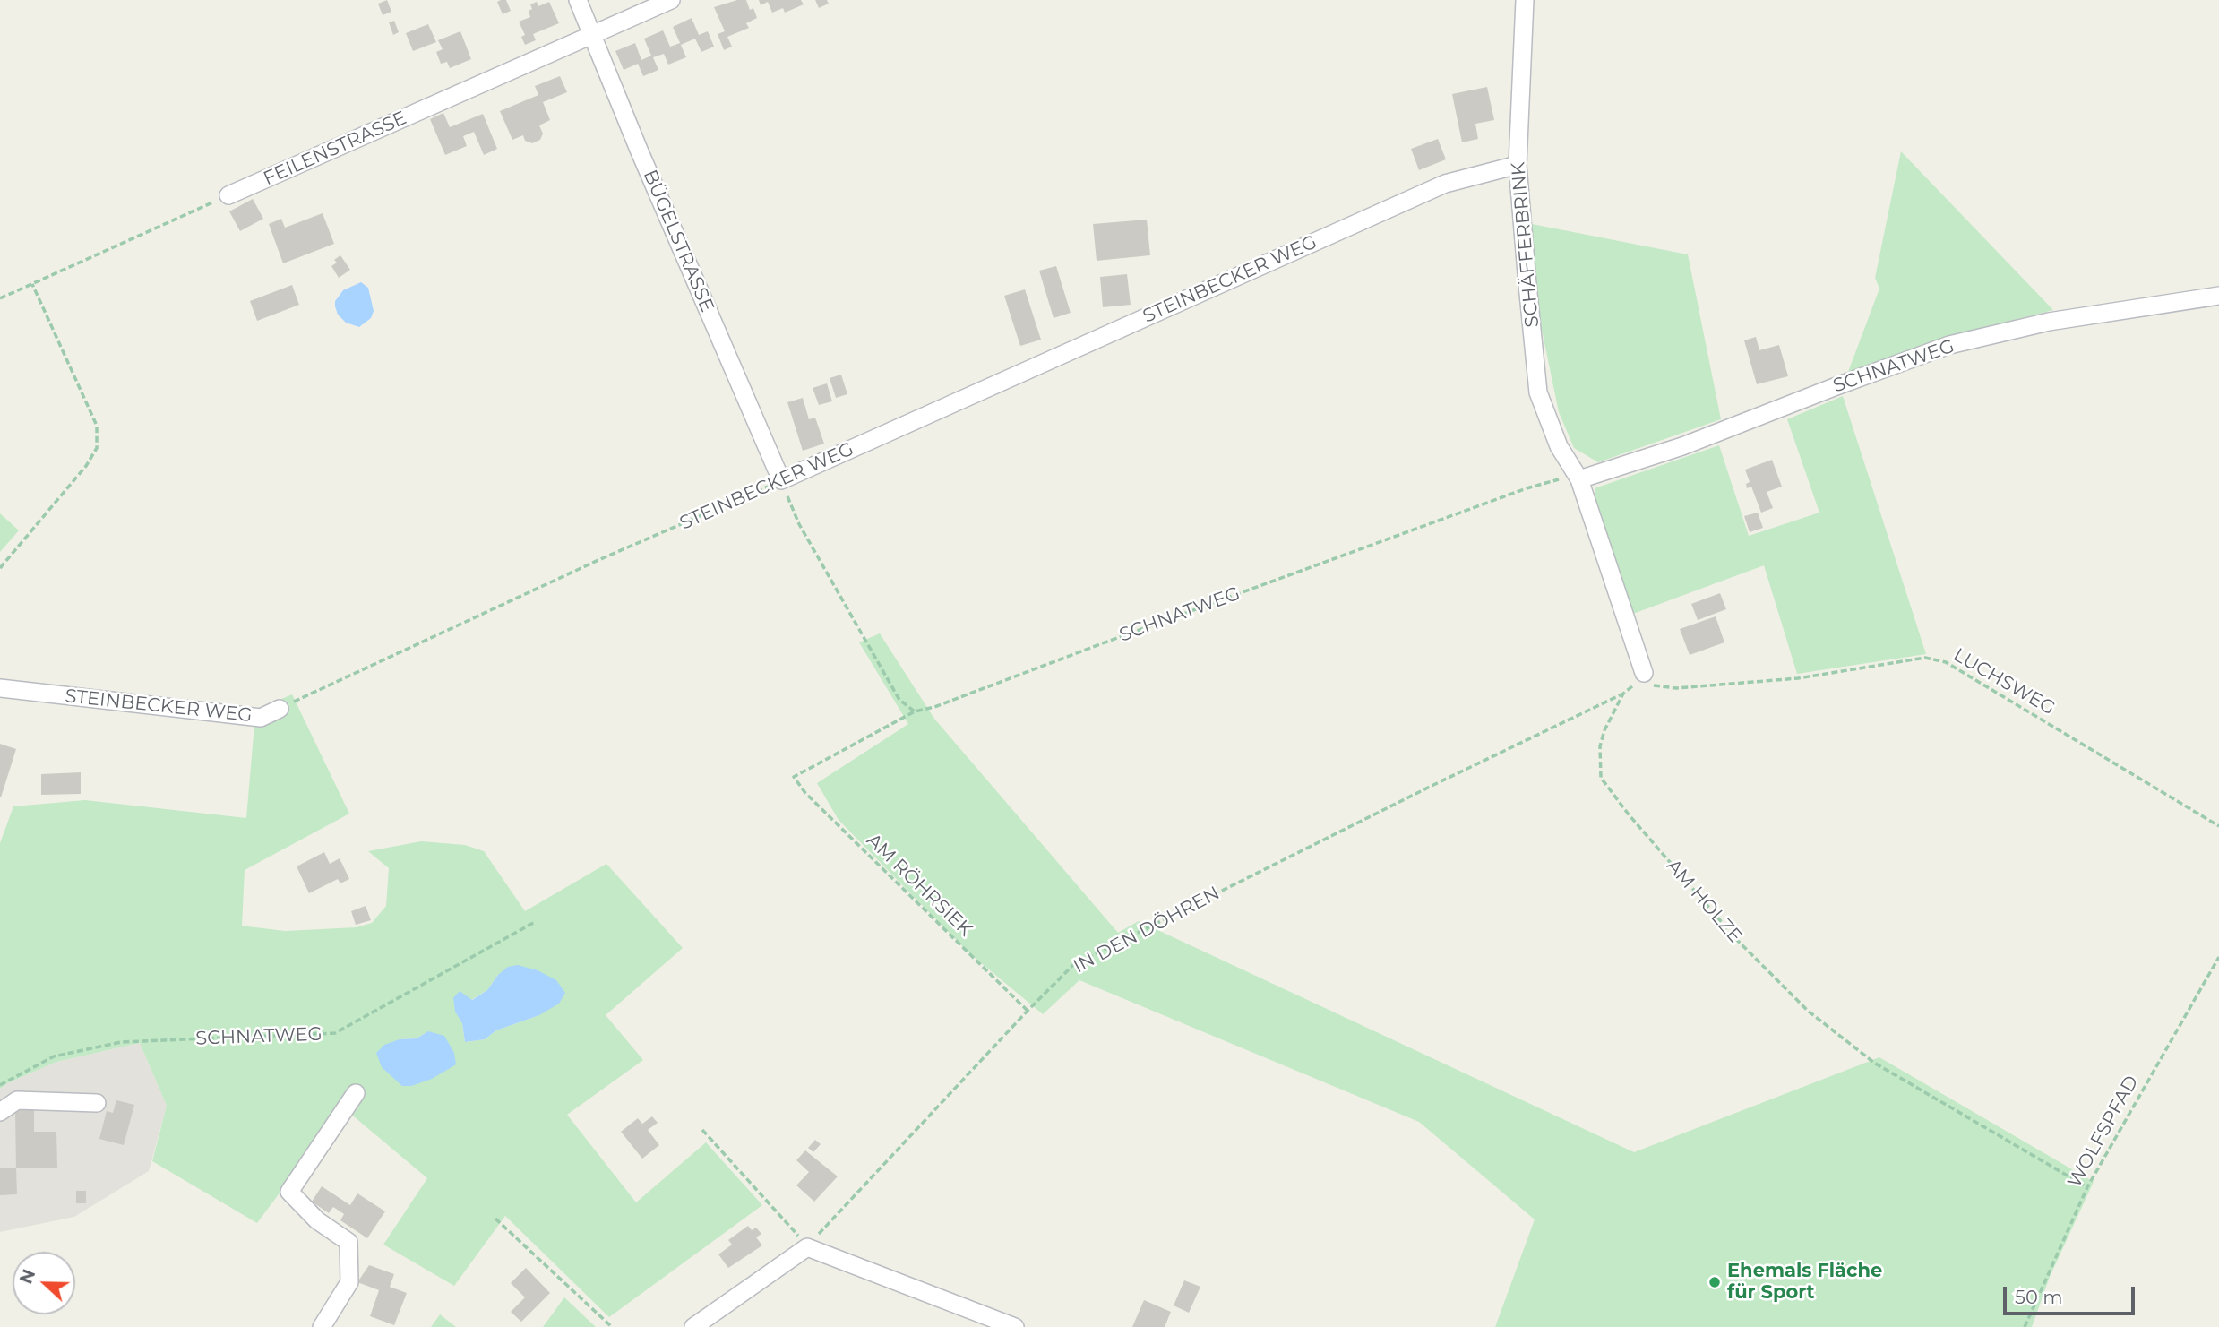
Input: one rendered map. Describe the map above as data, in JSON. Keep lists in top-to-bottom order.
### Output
{
  "streets": {
    "street": [
      "FEILENSTRASSE",
      "BÜGELSTRASSE",
      "SCHÄFFERBRINK",
      "STEINBECKER WEG",
      "SCHNATWEG"
    ],
    "path": [
      "LUCHSWEG",
      "AM RÖHRSIEK",
      "AM HOLZE",
      "IN DEN DÖHREN",
      "WOLFSPFAD"
    ]
  },
  "crossings": [
    ["FEILENSTRASSE", "BÜGELSTRASSE"],
    ["BÜGELSTRASSE", "STEINBECKER WEG"],
    ["SCHÄFFERBRINK", "STEINBECKER WEG"],
    ["SCHÄFFERBRINK", "SCHNATWEG"],
    ["SCHNATWEG", "AM RÖHRSIEK"],
    ["LUCHSWEG", "AM HOLZE"],
    ["AM RÖHRSIEK", "IN DEN DÖHREN"],
    ["AM HOLZE", "IN DEN DÖHREN"],
    ["AM HOLZE", "WOLFSPFAD"]
  ],
  "places": ["Ehemals Fläche für Sport"],
  "scale_bar": "50 m",
  "north": "left"
}
